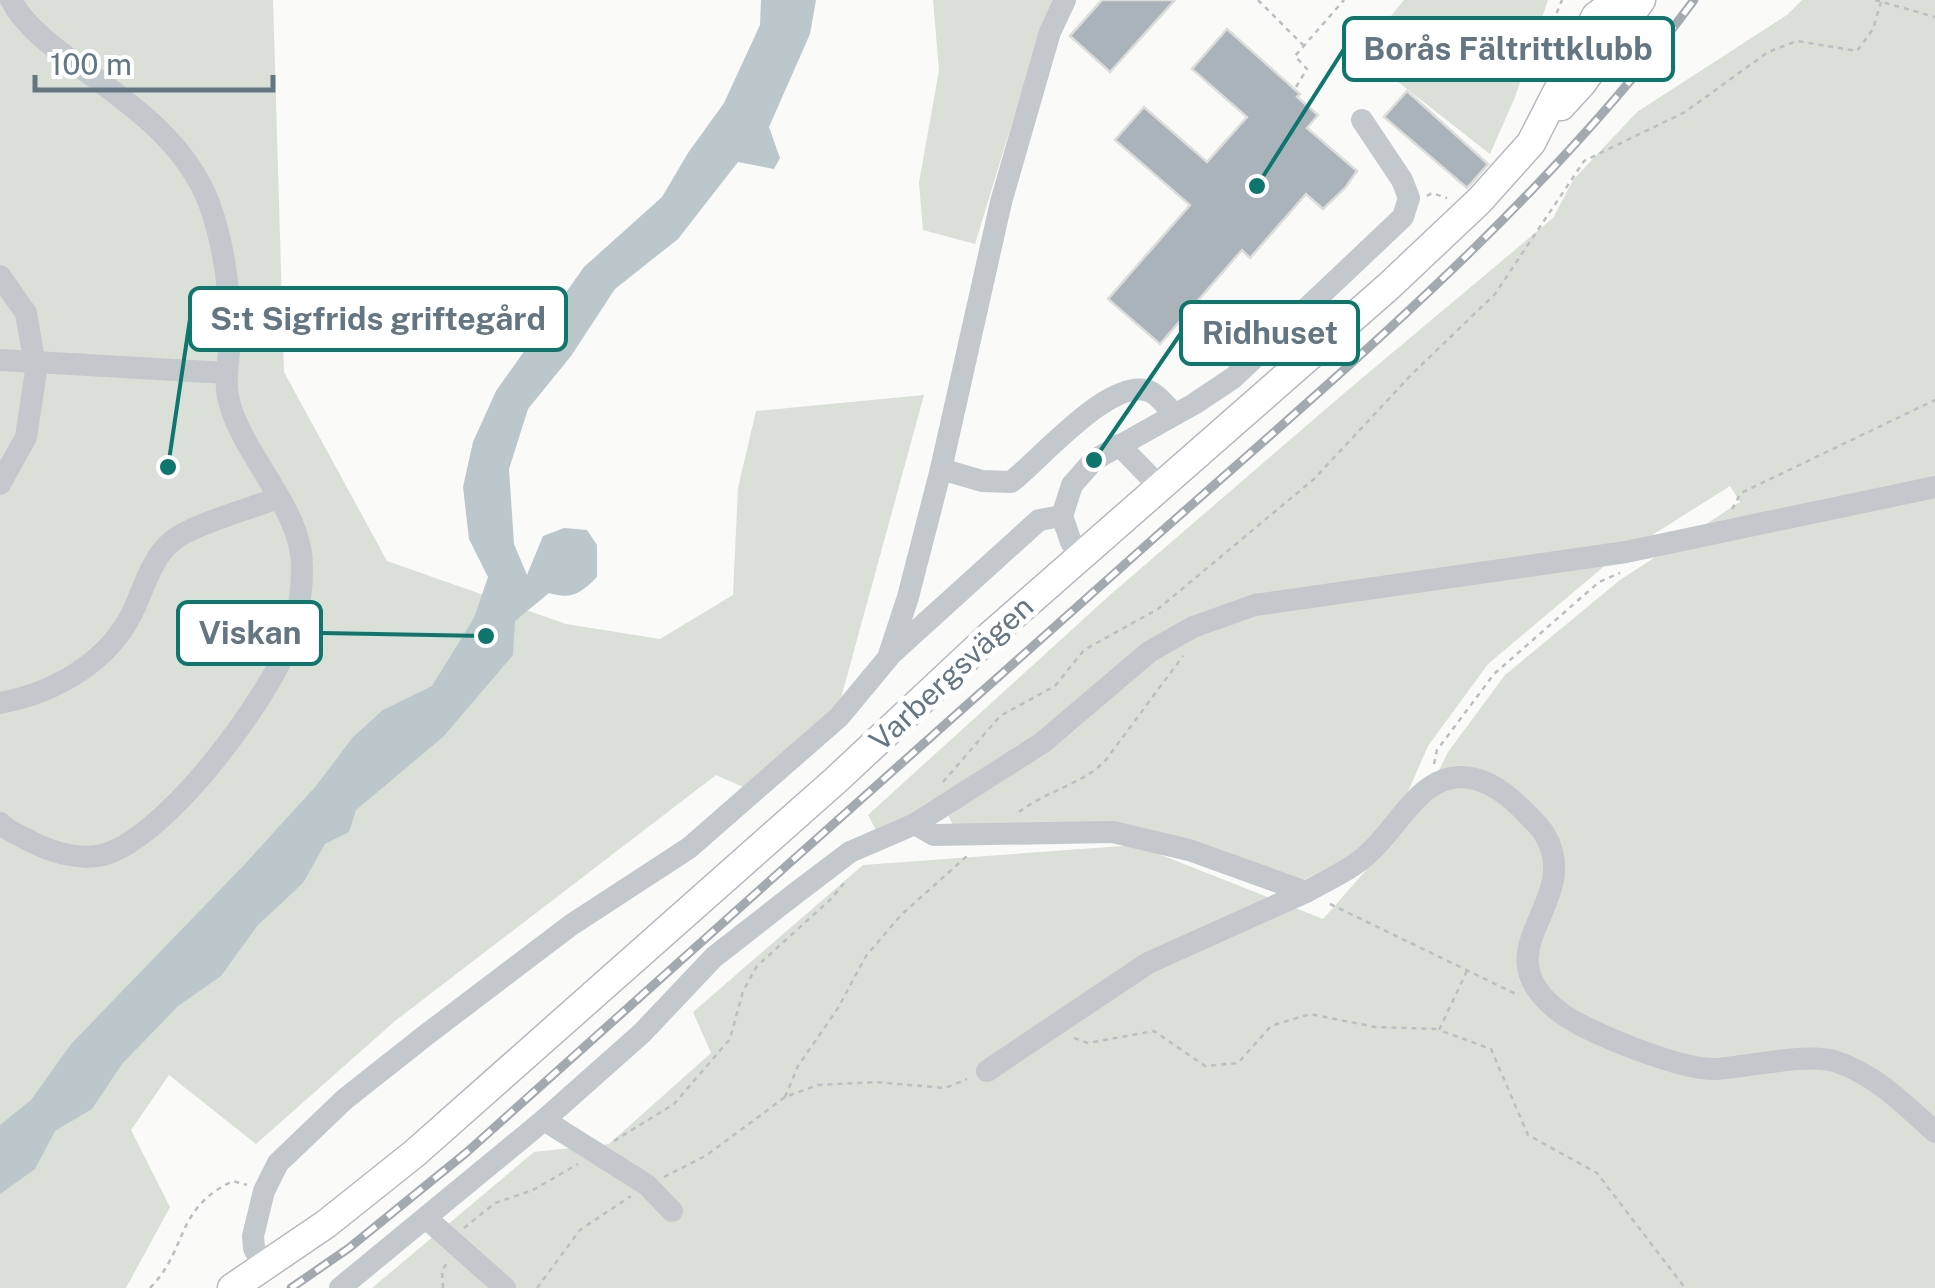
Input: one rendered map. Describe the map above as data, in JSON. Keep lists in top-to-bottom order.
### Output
{
  "streets": {
    "main road": ["Varbergsvägen"]
  },
  "places": [
    "Borås Fältrittklubb",
    "Ridhuset",
    "S:t Sigfrids griftegård",
    "Viskan"
  ],
  "scale_bar": "100 m"
}
